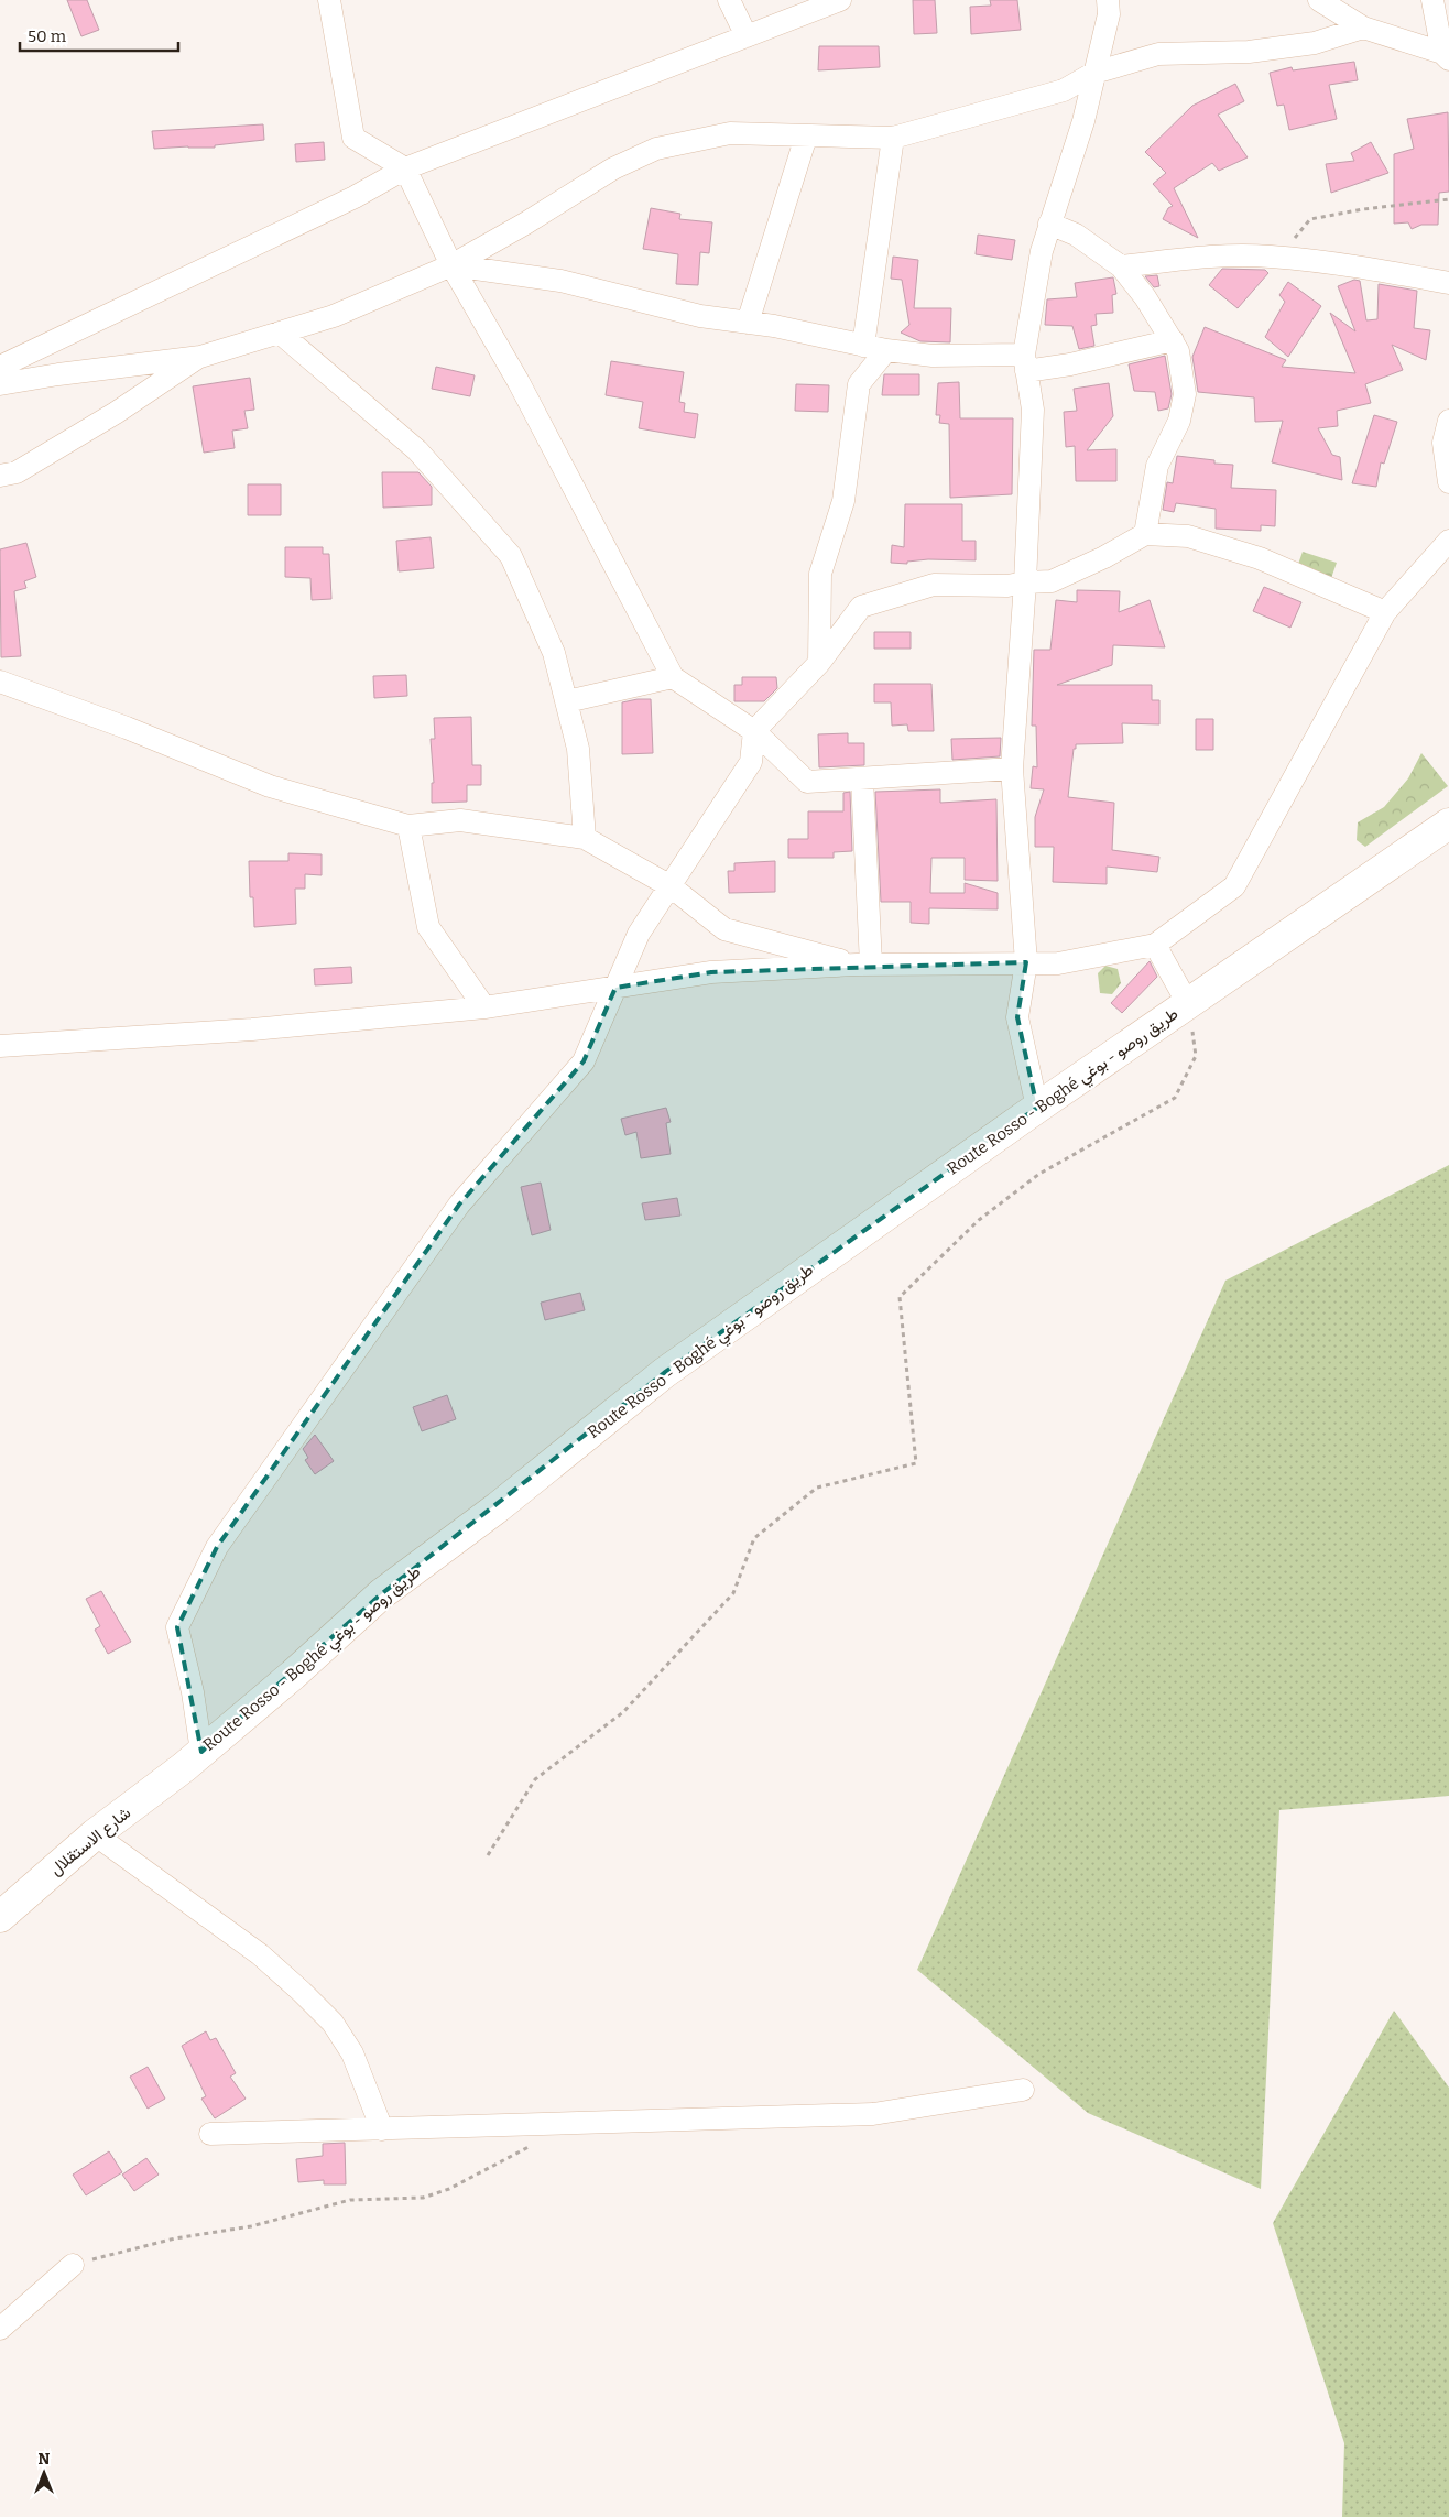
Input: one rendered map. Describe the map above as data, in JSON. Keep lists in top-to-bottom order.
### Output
{
  "streets": {
    "highway": ["Route Rosso - Boghé طريق روصو - بوغي", "شارع الاستقلال"]
  },
  "crossings": [
    ["Route Rosso - Boghé طريق روصو - بوغي", "شارع الاستقلال"]
  ],
  "scale_bar": "50 m",
  "north": "top"
}
